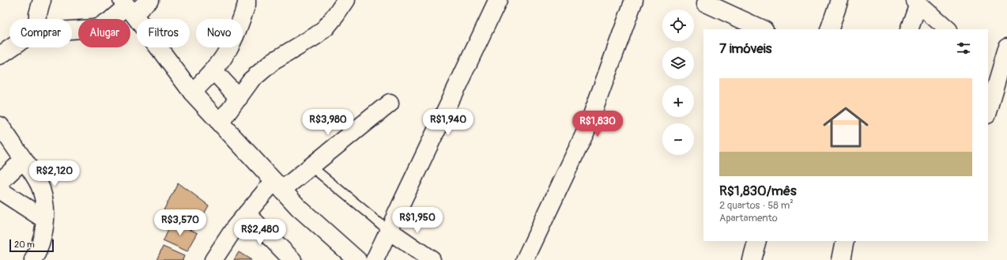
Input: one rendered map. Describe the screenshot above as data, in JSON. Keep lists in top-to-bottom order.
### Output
{
  "scale_bar": "20 m",
  "page": {
    "map_buttons": ["+", "−"],
    "chip": [
      "Comprar",
      "Alugar",
      "Filtros",
      "Novo"
    ],
    "heading": "7 imóveis",
    "list": [
      {
        "name": "R$1,830/mês",
        "note": "2 quartos · 58 m² · Apartamento"
      }
    ],
    "price": [
      "R$3,980",
      "R$1,940",
      "R$1,830",
      "R$2,120",
      "R$1,950",
      "R$3,570",
      "R$2,480"
    ],
    "scale": "20 m"
  }
}
